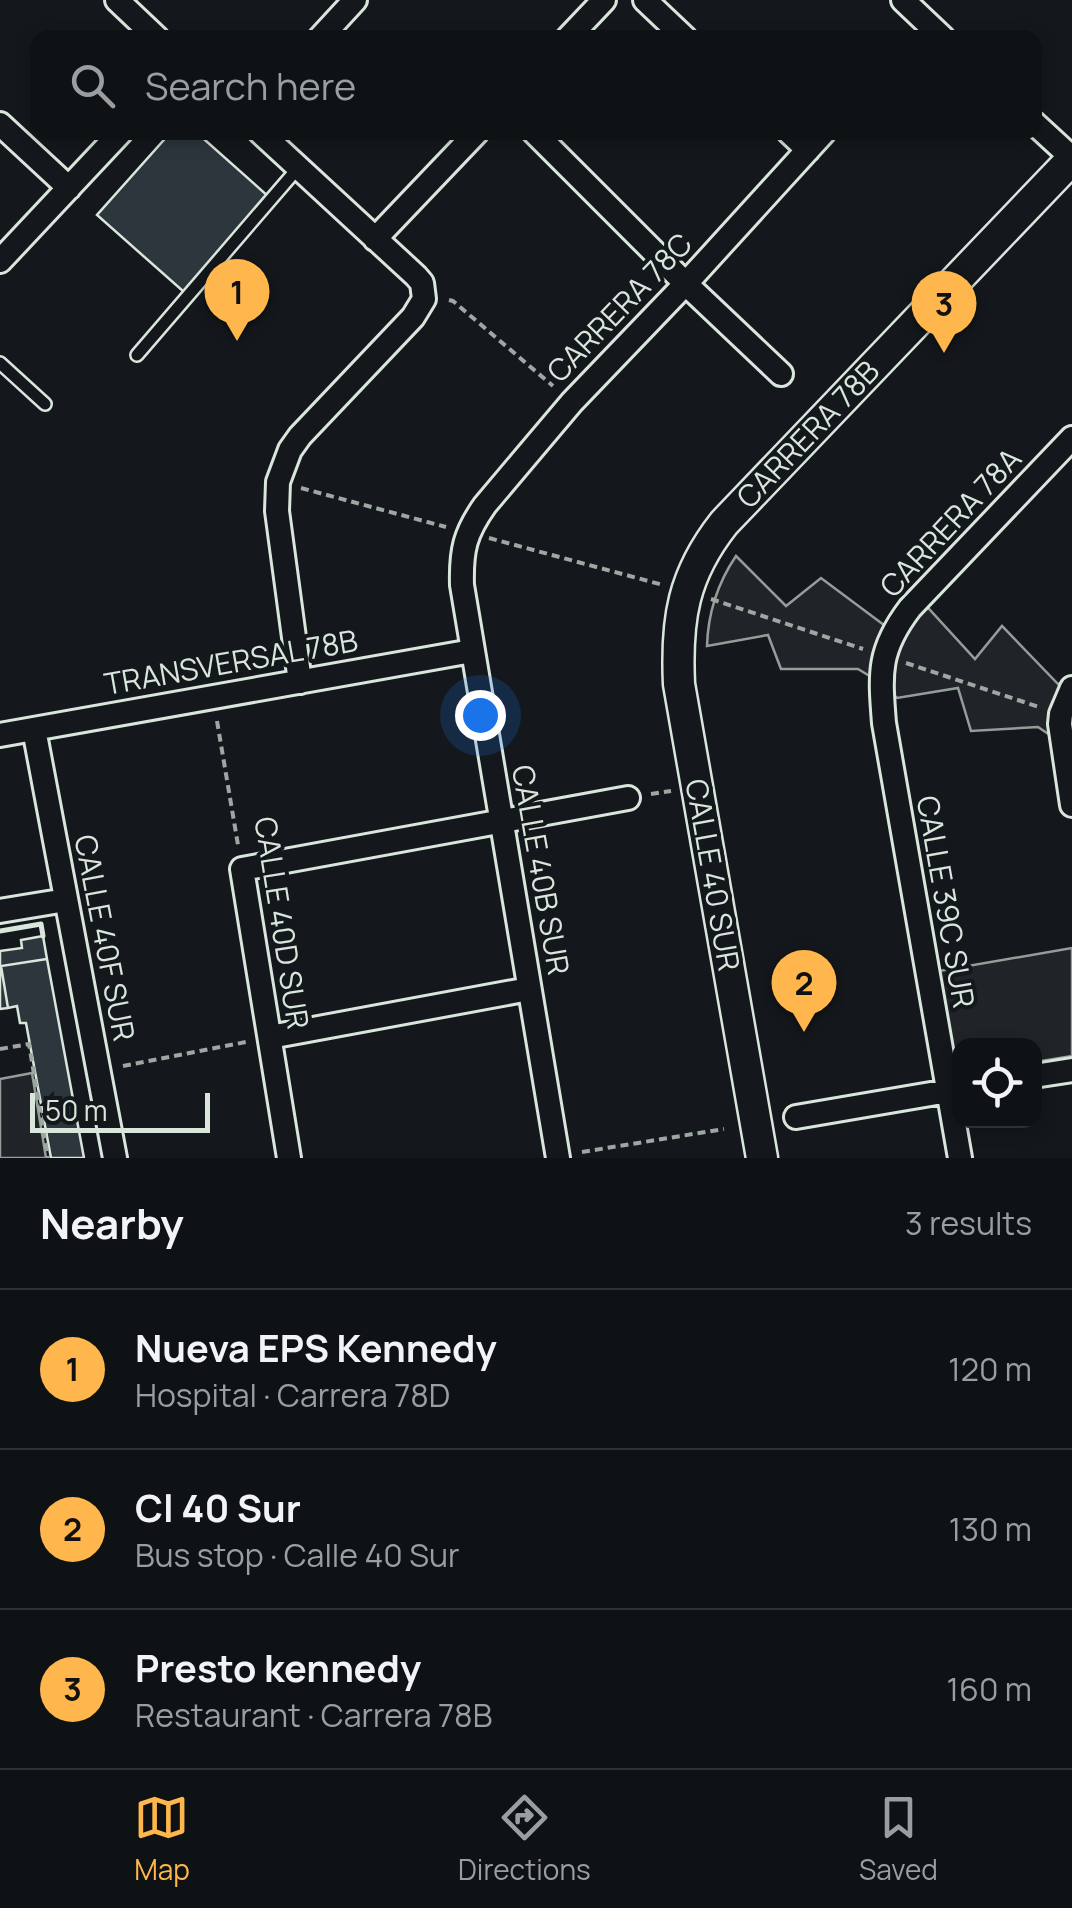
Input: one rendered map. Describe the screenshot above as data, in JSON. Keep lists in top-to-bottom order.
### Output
{
  "streets": {
    "street": [
      "CARRERA 78C",
      "CARRERA 78B",
      "CARRERA 78A",
      "TRANSVERSAL 78B",
      "CALLE 40B SUR",
      "CALLE 40 SUR",
      "CALLE 39C SUR",
      "CALLE 40D SUR",
      "CALLE 40F SUR"
    ]
  },
  "crossings": [
    ["CARRERA 78C", "CALLE 40B SUR"],
    ["CARRERA 78B", "CALLE 40 SUR"],
    ["CARRERA 78A", "CALLE 39C SUR"],
    ["TRANSVERSAL 78B", "CALLE 40B SUR"],
    ["TRANSVERSAL 78B", "CALLE 40D SUR"],
    ["TRANSVERSAL 78B", "CALLE 40F SUR"]
  ],
  "scale_bar": "50 m",
  "page": {
    "search": "Search here",
    "pins": ["1", "3", "2"],
    "scale": "50 m",
    "heading": ["Nearby", "3 results"],
    "list": [
      {
        "mark": "1",
        "name": "Nueva EPS Kennedy",
        "note": "Hospital · Carrera 78D",
        "value": "120 m"
      },
      {
        "mark": "2",
        "name": "Cl 40 Sur",
        "note": "Bus stop · Calle 40 Sur",
        "value": "130 m"
      },
      {
        "mark": "3",
        "name": "Presto kennedy",
        "note": "Restaurant · Carrera 78B",
        "value": "160 m"
      }
    ],
    "nav": ["Map", "Directions", "Saved"]
  }
}
